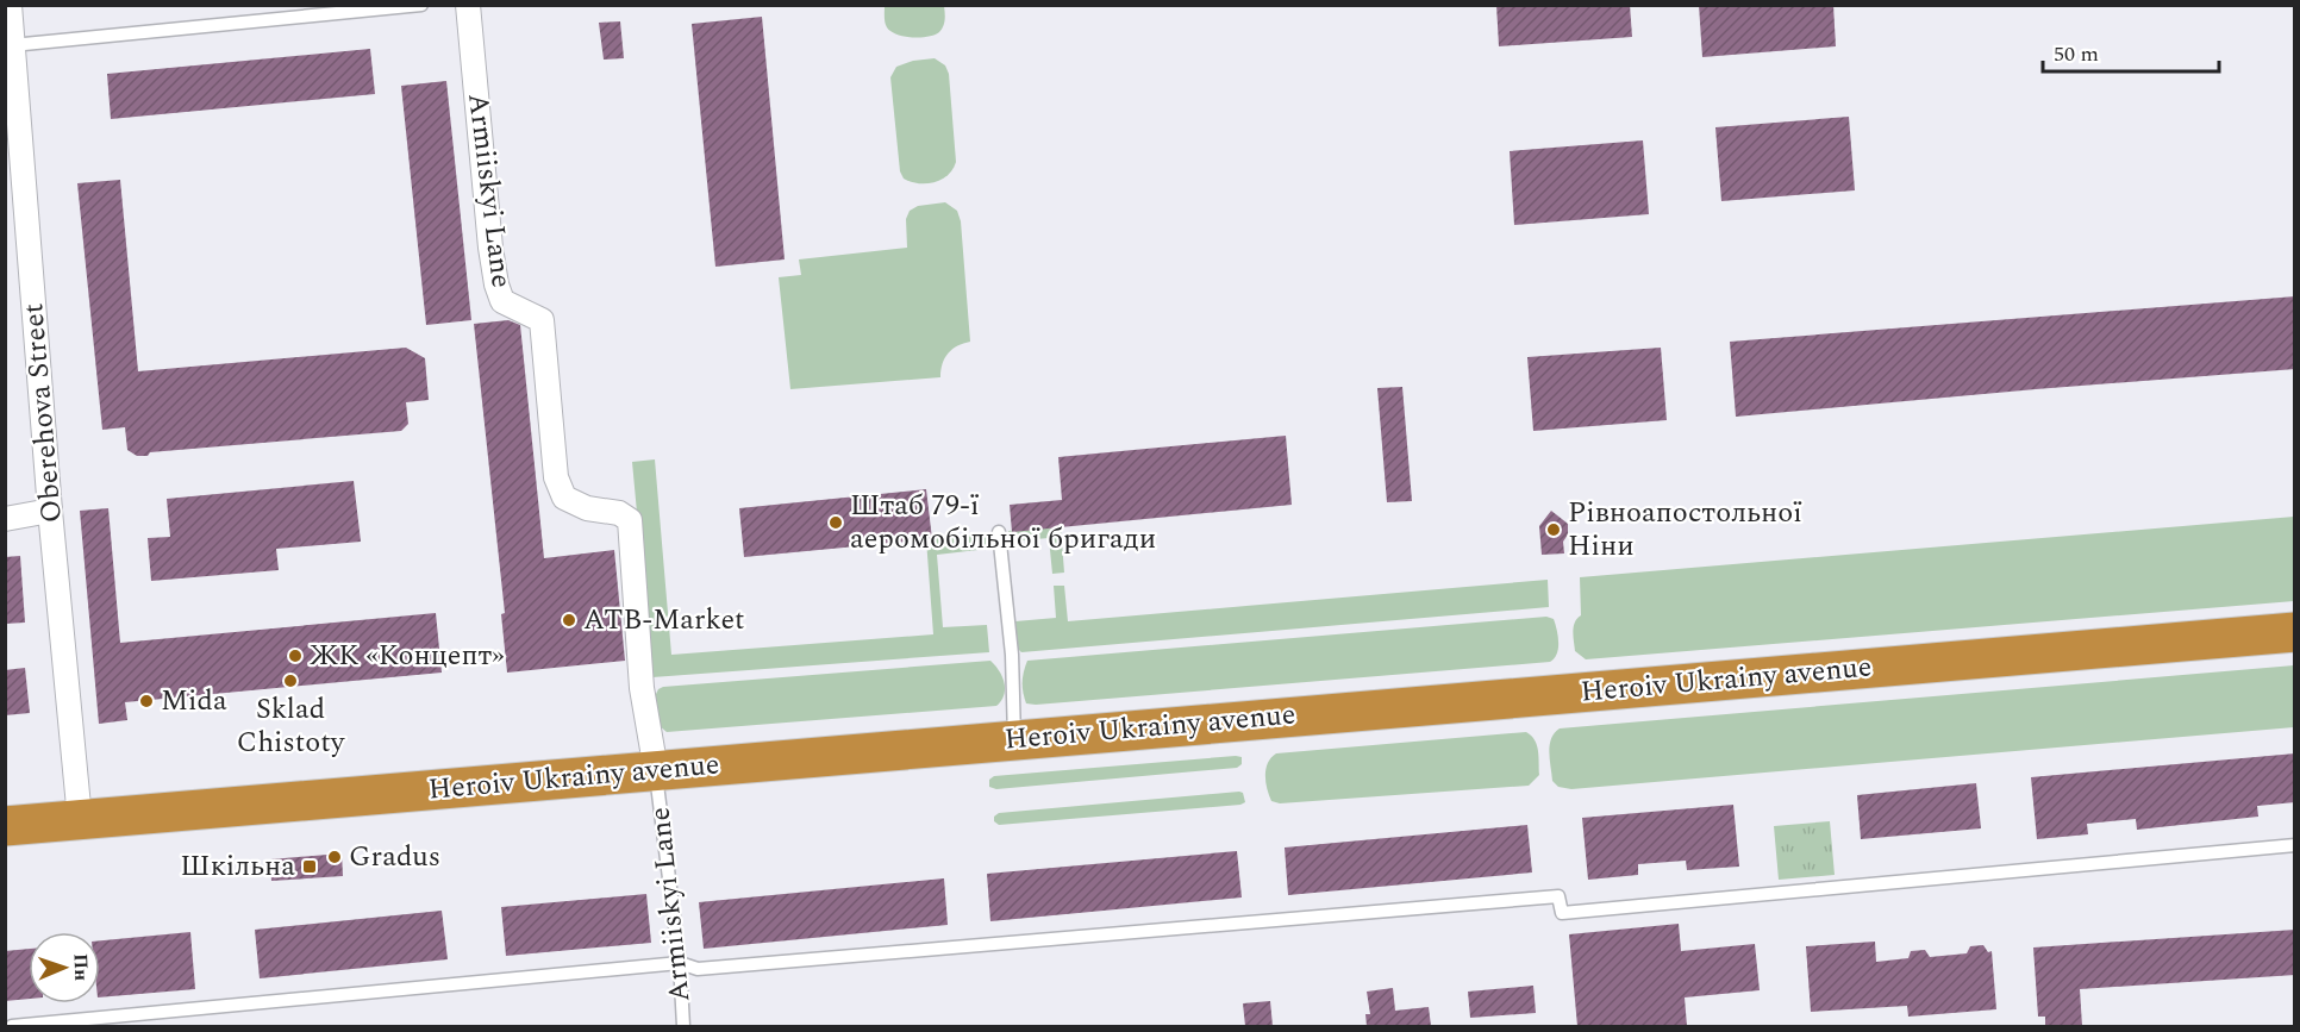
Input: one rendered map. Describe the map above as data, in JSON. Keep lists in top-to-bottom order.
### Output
{
  "streets": {
    "highway": ["Heroiv Ukrainy avenue"],
    "street": ["Armiiskyi Lane", "Oberehova Street"]
  },
  "crossings": [
    ["Armiiskyi Lane", "Heroiv Ukrainy avenue"],
    ["Oberehova Street", "Heroiv Ukrainy avenue"]
  ],
  "places": {
    "other": [
      "Штаб 79-ї аеромобільної бригади",
      "Рівноапостольної Ніни",
      "ATB-Market",
      "ЖК «Концепт»",
      "Sklad Chistoty",
      "Mida",
      "Gradus"
    ],
    "transit": ["Шкільна"]
  },
  "scale_bar": "50 m",
  "north": "right"
}
